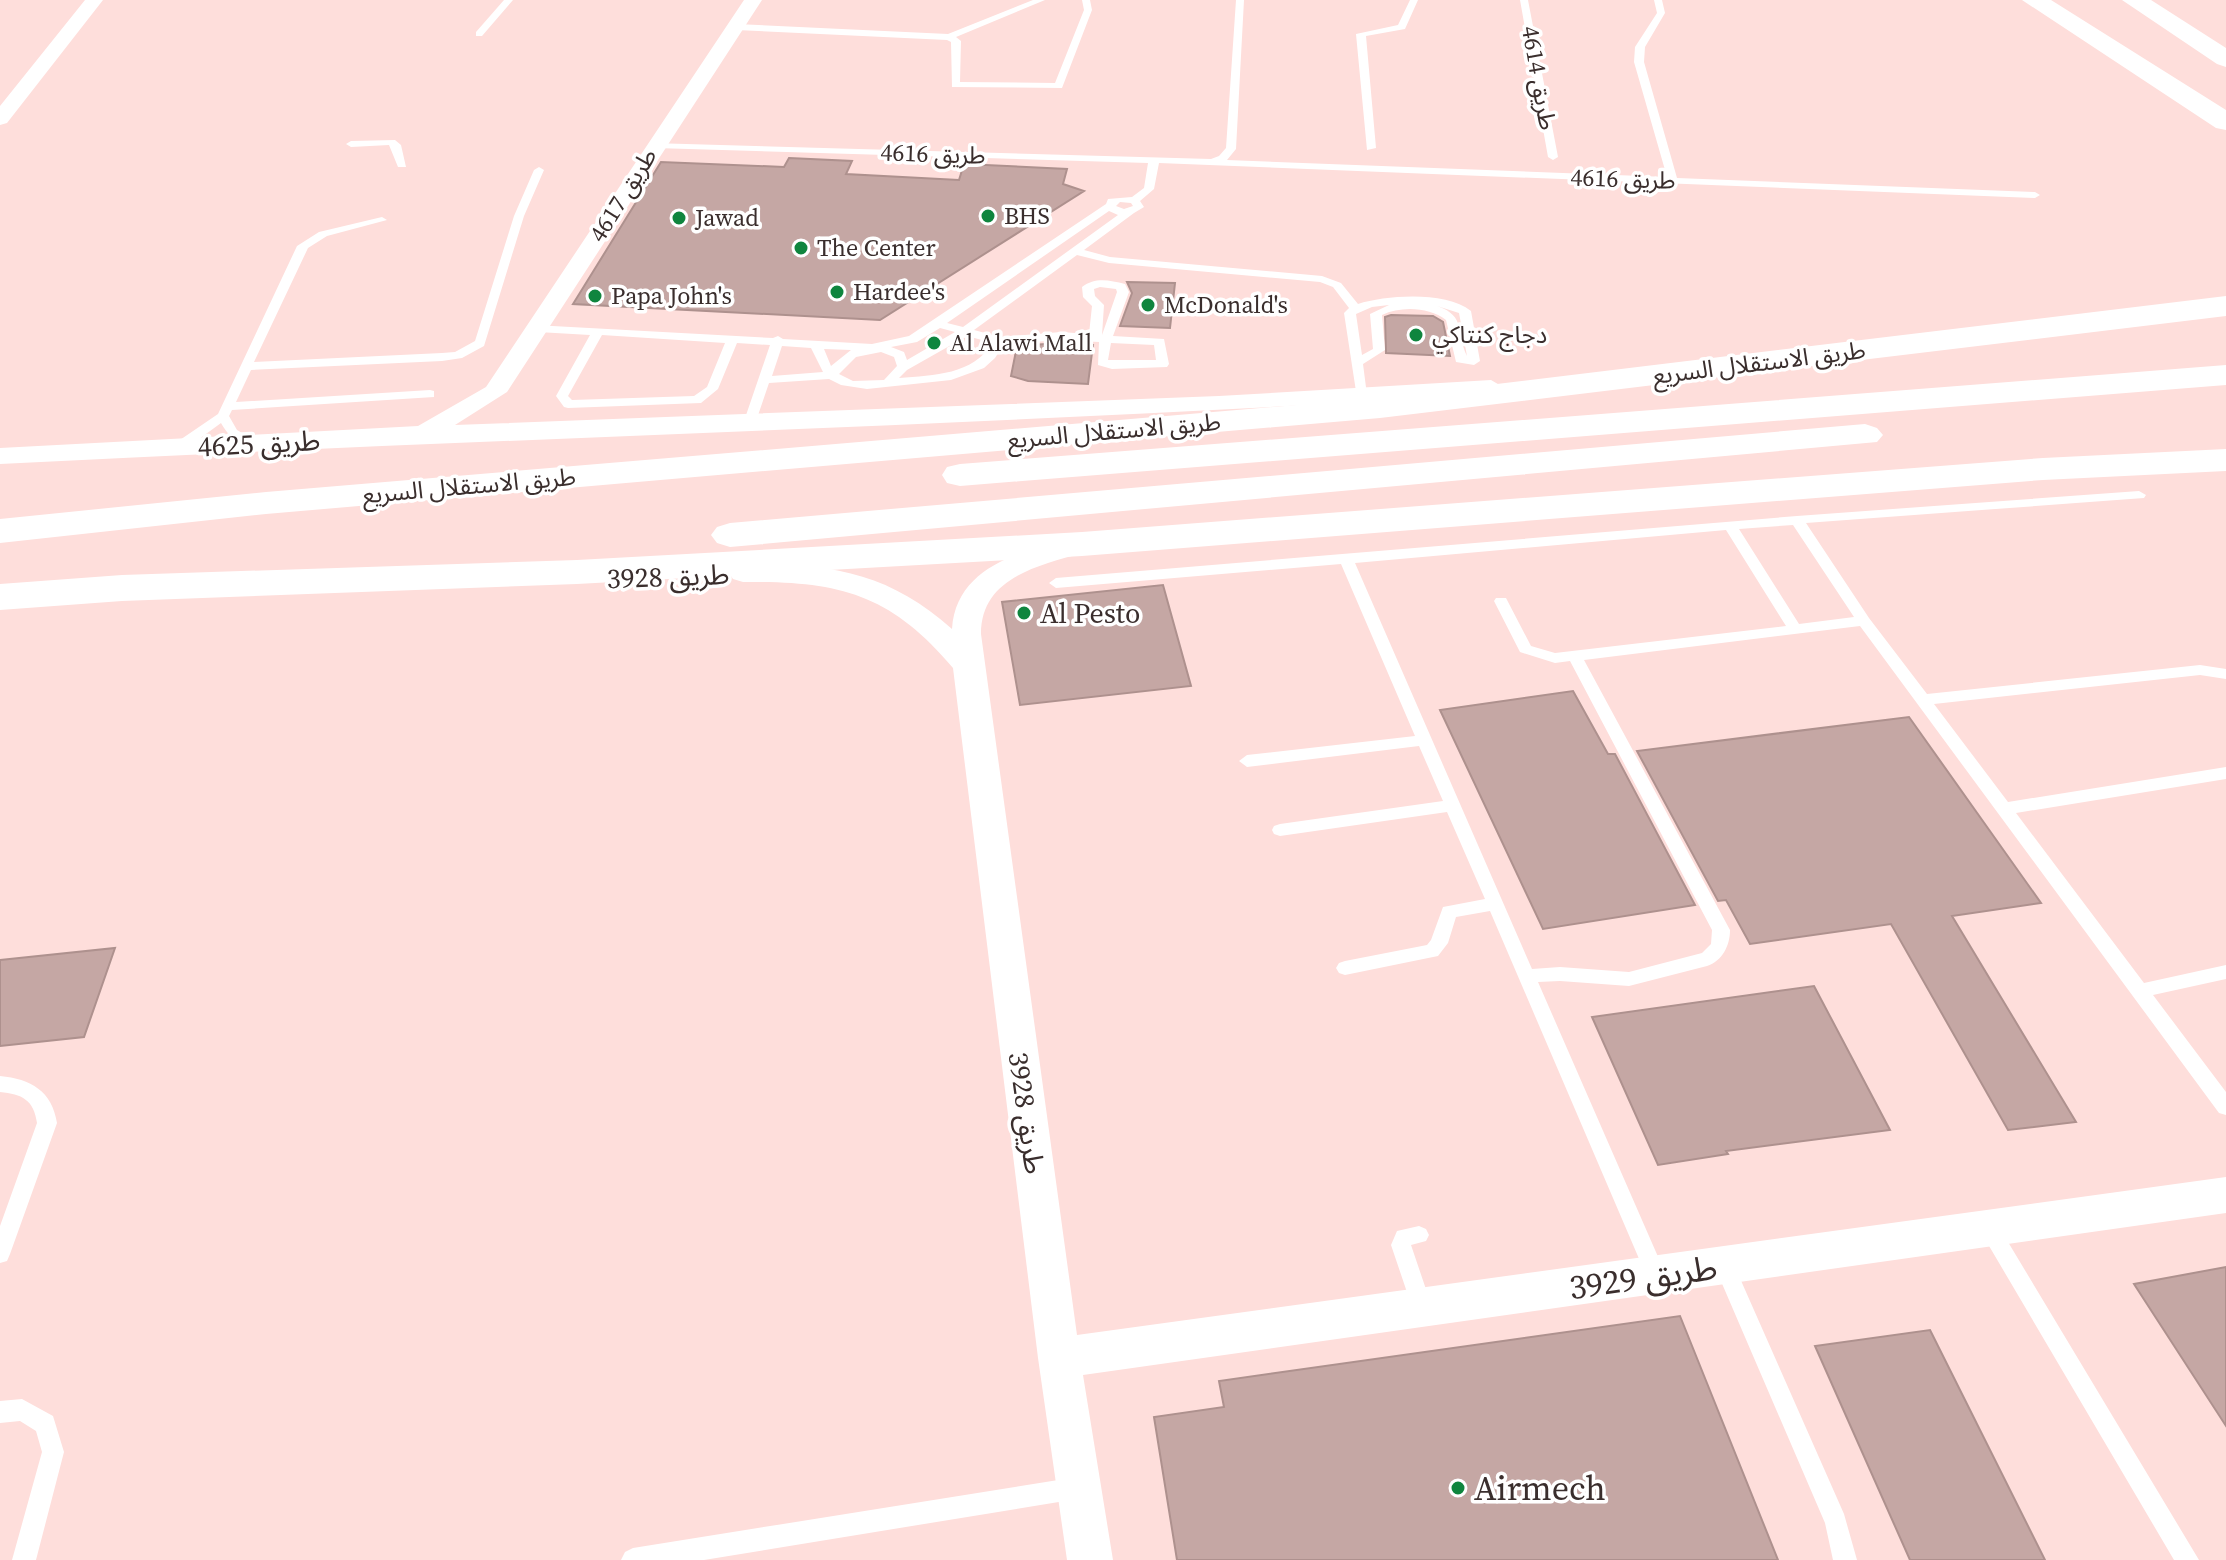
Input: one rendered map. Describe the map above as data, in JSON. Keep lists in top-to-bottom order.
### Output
{
  "streets": {
    "main road": ["طريق الاستقلال السريع"],
    "street": [
      "طريق 4617",
      "طريق 4625",
      "طريق 3928",
      "طريق 3929"
    ],
    "lane": ["طريق 4614", "طريق 4616"]
  },
  "crossings": [
    ["طريق 4616", "طريق 4617"],
    ["طريق 4617", "طريق 4625"],
    ["طريق الاستقلال السريع", "طريق 4625"],
    ["طريق 3928", "طريق 3929"]
  ],
  "places": [
    "BHS",
    "Jawad",
    "The Center",
    "Hardee's",
    "Papa John's",
    "McDonald's",
    "دجاج كنتاكي",
    "Al Alawi Mall",
    "Al Pesto",
    "Airmech"
  ]
}
